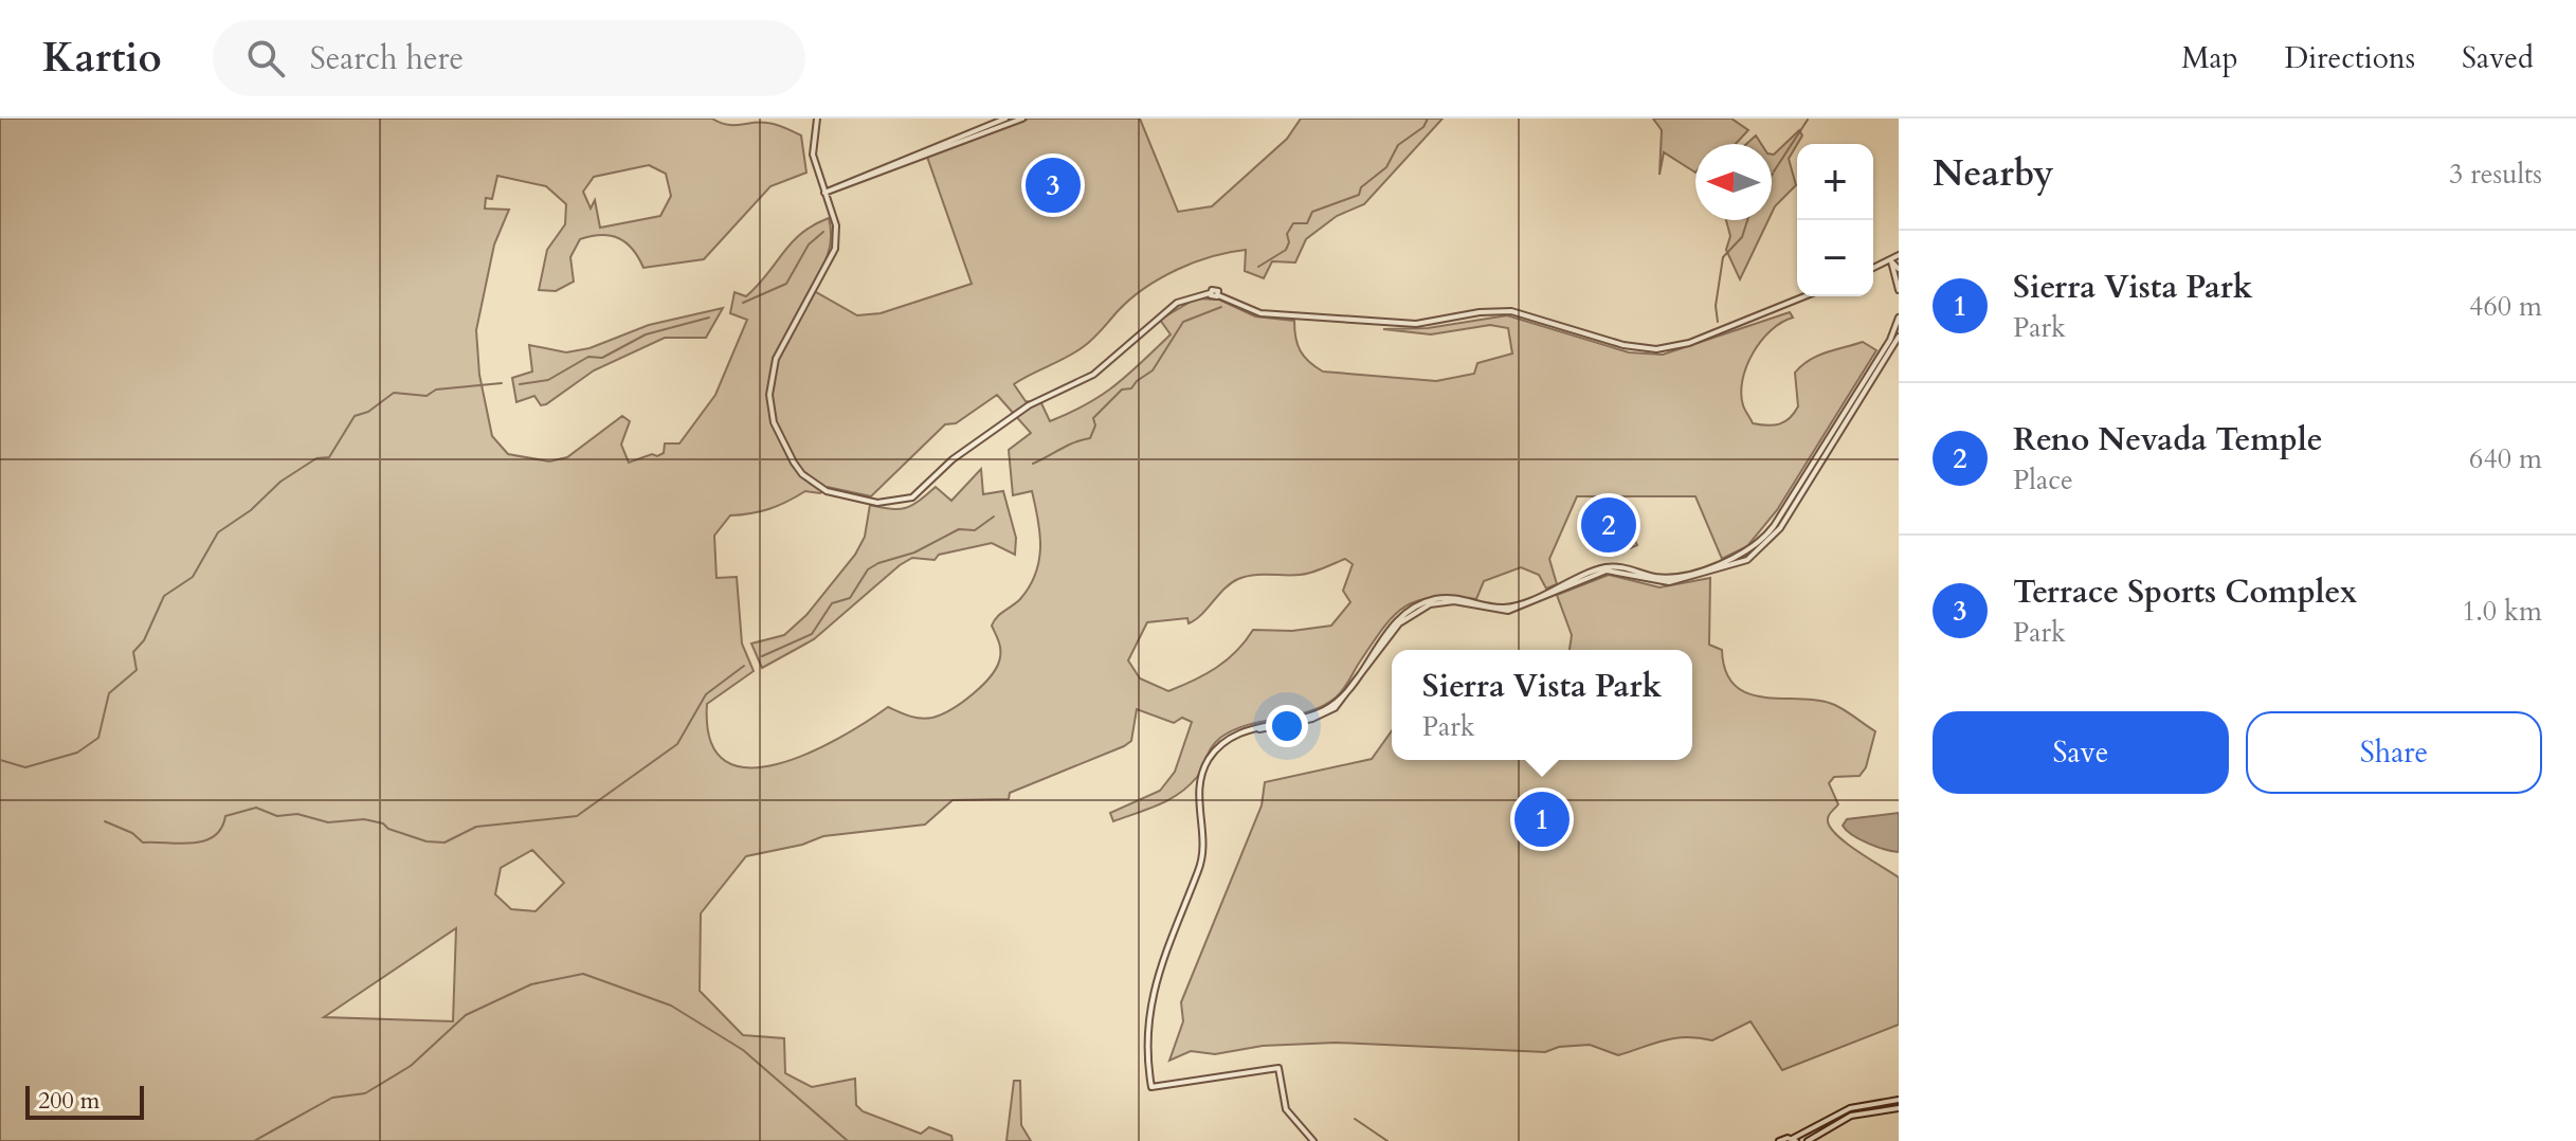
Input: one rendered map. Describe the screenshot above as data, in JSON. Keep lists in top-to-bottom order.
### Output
{
  "scale_bar": "200 m",
  "north": "left",
  "page": {
    "header": "Kartio",
    "search": "Search here",
    "nav": ["Map", "Directions", "Saved"],
    "heading": ["Nearby", "3 results"],
    "map_buttons": ["+", "−"],
    "pins": ["3", "2", "1"],
    "list": [
      {
        "mark": "1",
        "name": "Sierra Vista Park",
        "note": "Park",
        "value": "460 m"
      },
      {
        "mark": "2",
        "name": "Reno Nevada Temple",
        "note": "Place",
        "value": "640 m"
      },
      {
        "mark": "3",
        "name": "Terrace Sports Complex",
        "note": "Park",
        "value": "1.0 km"
      }
    ],
    "popup": ["Sierra Vista Park", "Park"],
    "buttons": ["Save", "Share"],
    "scale": "200 m"
  }
}
